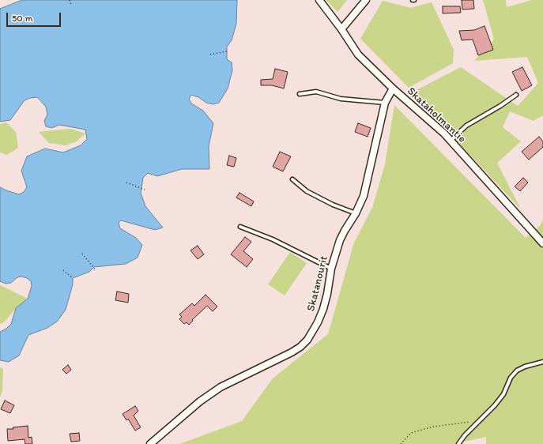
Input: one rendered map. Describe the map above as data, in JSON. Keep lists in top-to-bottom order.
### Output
{
  "streets": {
    "street": ["Skataholmantie", "Skatanourit"]
  },
  "crossings": [
    ["Skataholmantie", "Skatanourit"]
  ],
  "scale_bar": "50 m"
}
